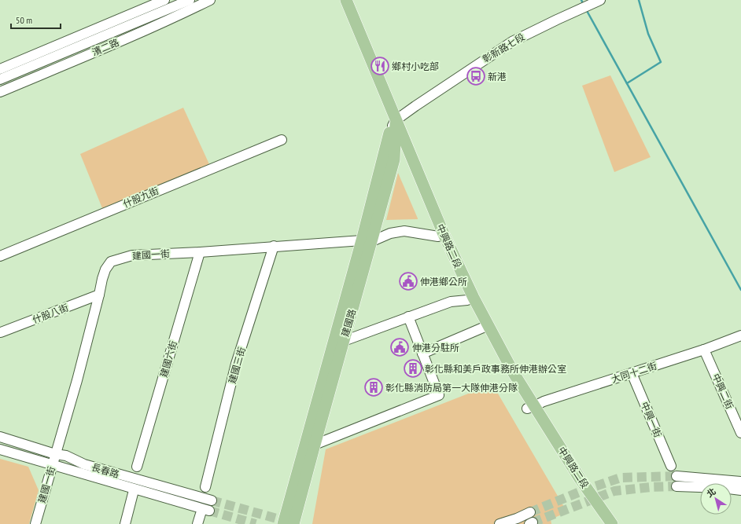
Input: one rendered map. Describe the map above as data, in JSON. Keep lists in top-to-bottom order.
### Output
{
  "streets": {
    "main road": ["中興路二段", "建國路"],
    "street": [
      "濱二路",
      "彰新路七段",
      "什股九街",
      "建國一街",
      "什股八街",
      "建國六街",
      "建國三街",
      "大同十二街",
      "中興二街",
      "中興一街",
      "長春路"
    ]
  },
  "crossings": [
    ["彰新路七段", "中興路二段"],
    ["彰新路七段", "建國路"],
    ["中興路二段", "建國一街"],
    ["中興路二段", "建國路"],
    ["中興路二段", "大同十二街"],
    ["建國一街", "什股八街"],
    ["建國一街", "建國路"],
    ["建國一街", "建國六街"],
    ["建國一街", "建國三街"],
    ["建國一街", "長春路"],
    ["大同十二街", "中興二街"],
    ["大同十二街", "中興一街"]
  ],
  "places": {
    "restaurant": ["鄉村小吃部"],
    "bus stop": ["新港"],
    "public building": ["伸港鄉公所", "伸港分駐所"],
    "building": ["彰化縣和美戶政事務所伸港辦公室", "彰化縣消防局第一大隊伸港分隊"]
  },
  "scale_bar": "50 m",
  "north": "top left"
}
